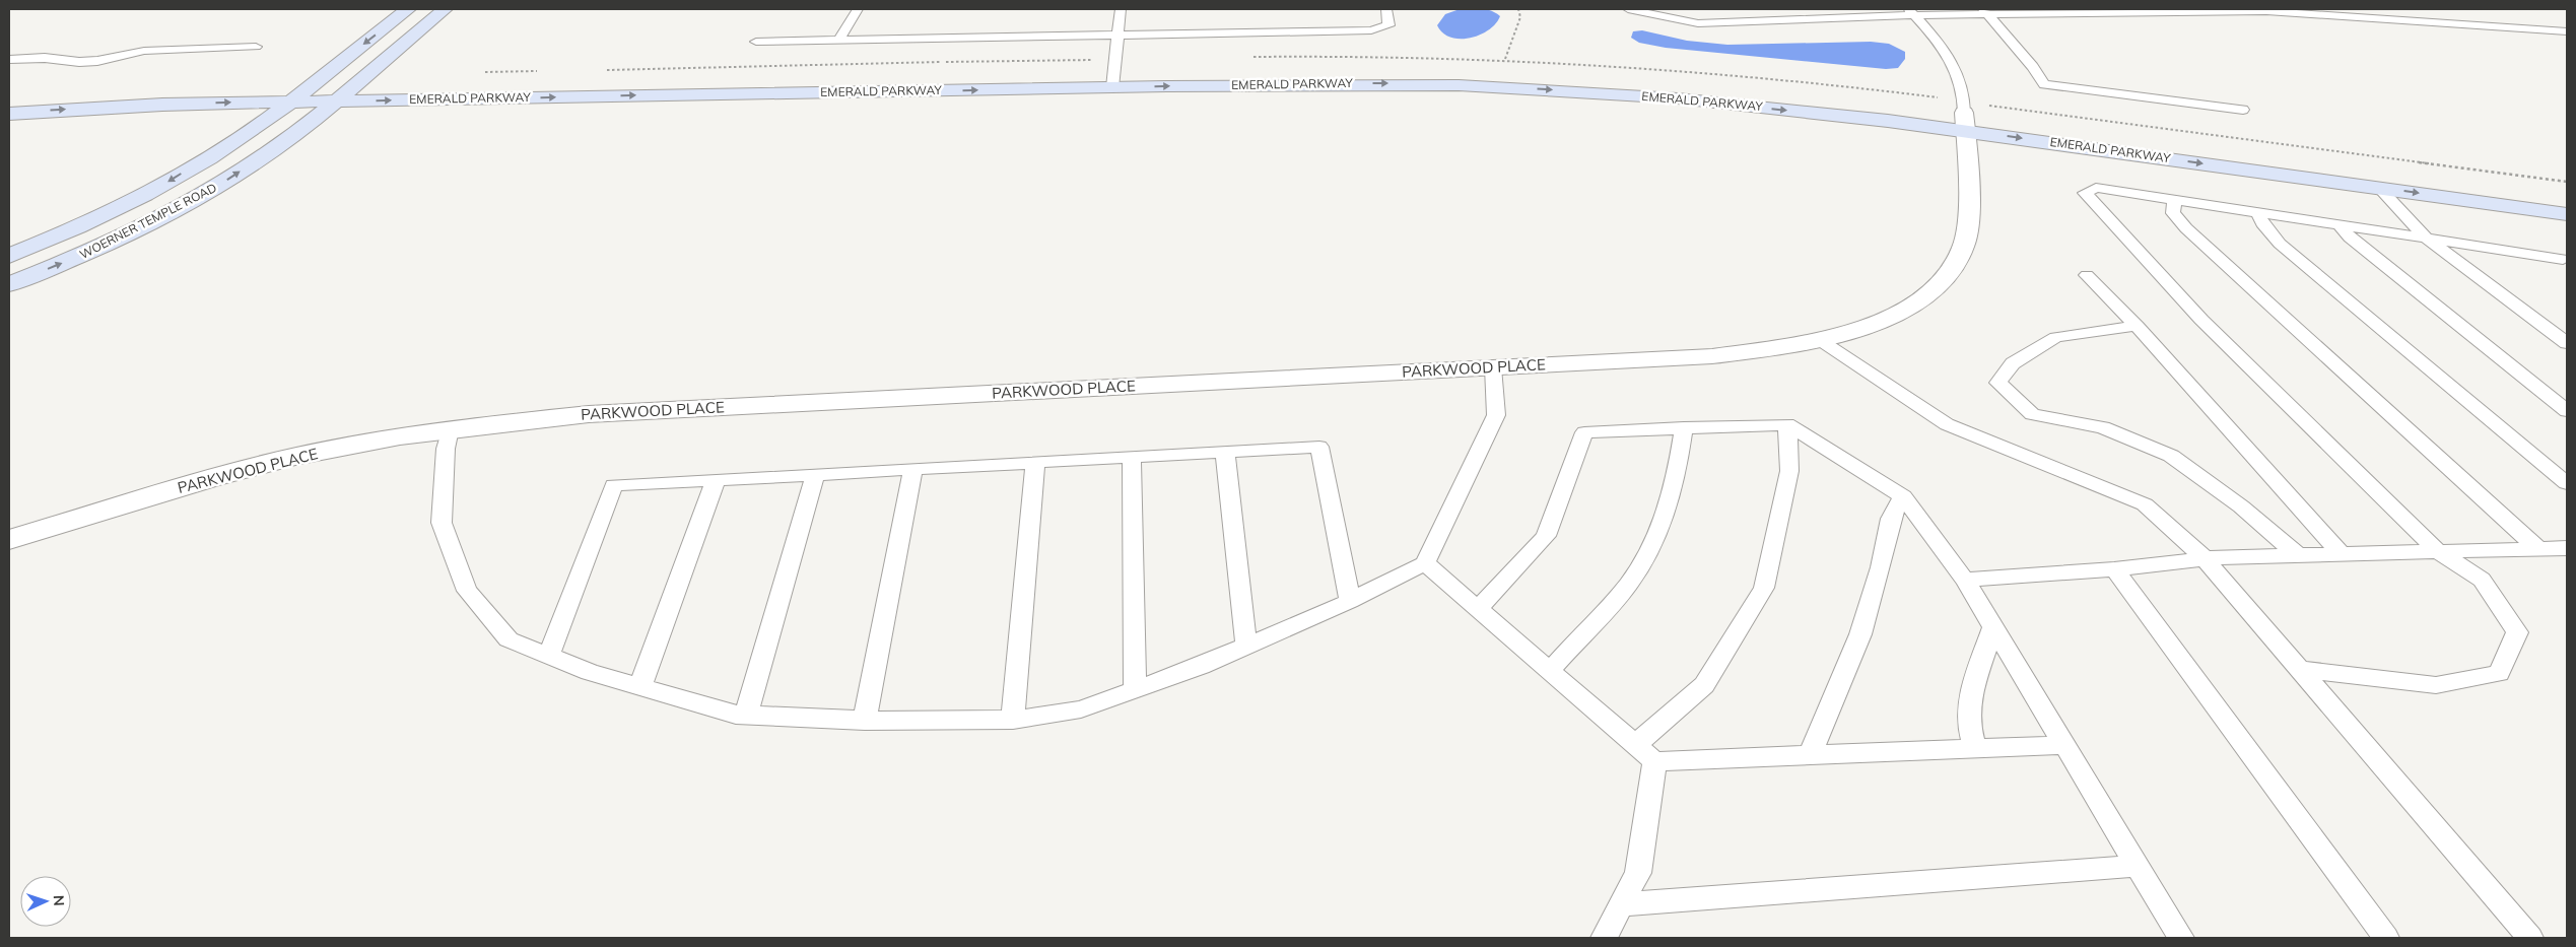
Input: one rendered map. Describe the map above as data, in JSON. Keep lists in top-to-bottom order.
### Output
{
  "streets": {
    "main road": ["EMERALD PARKWAY", "WOERNER TEMPLE ROAD"],
    "street": ["PARKWOOD PLACE"]
  },
  "crossings": [
    ["EMERALD PARKWAY", "WOERNER TEMPLE ROAD"],
    ["EMERALD PARKWAY", "PARKWOOD PLACE"]
  ],
  "north": "right"
}
